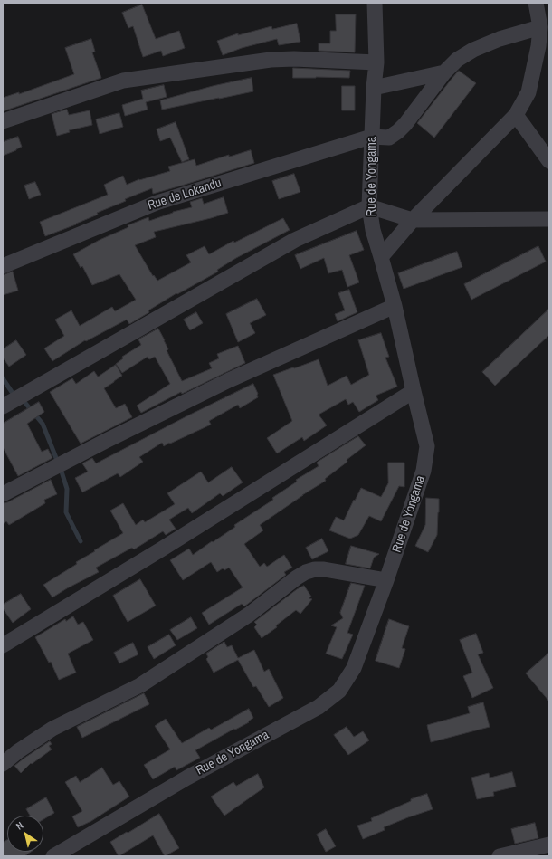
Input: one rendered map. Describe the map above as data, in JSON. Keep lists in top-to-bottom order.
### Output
{
  "streets": {
    "street": ["Rue de Yongama", "Rue de Lokandu"]
  },
  "crossings": [
    ["Rue de Yongama", "Rue de Lokandu"]
  ],
  "north": "top left"
}
